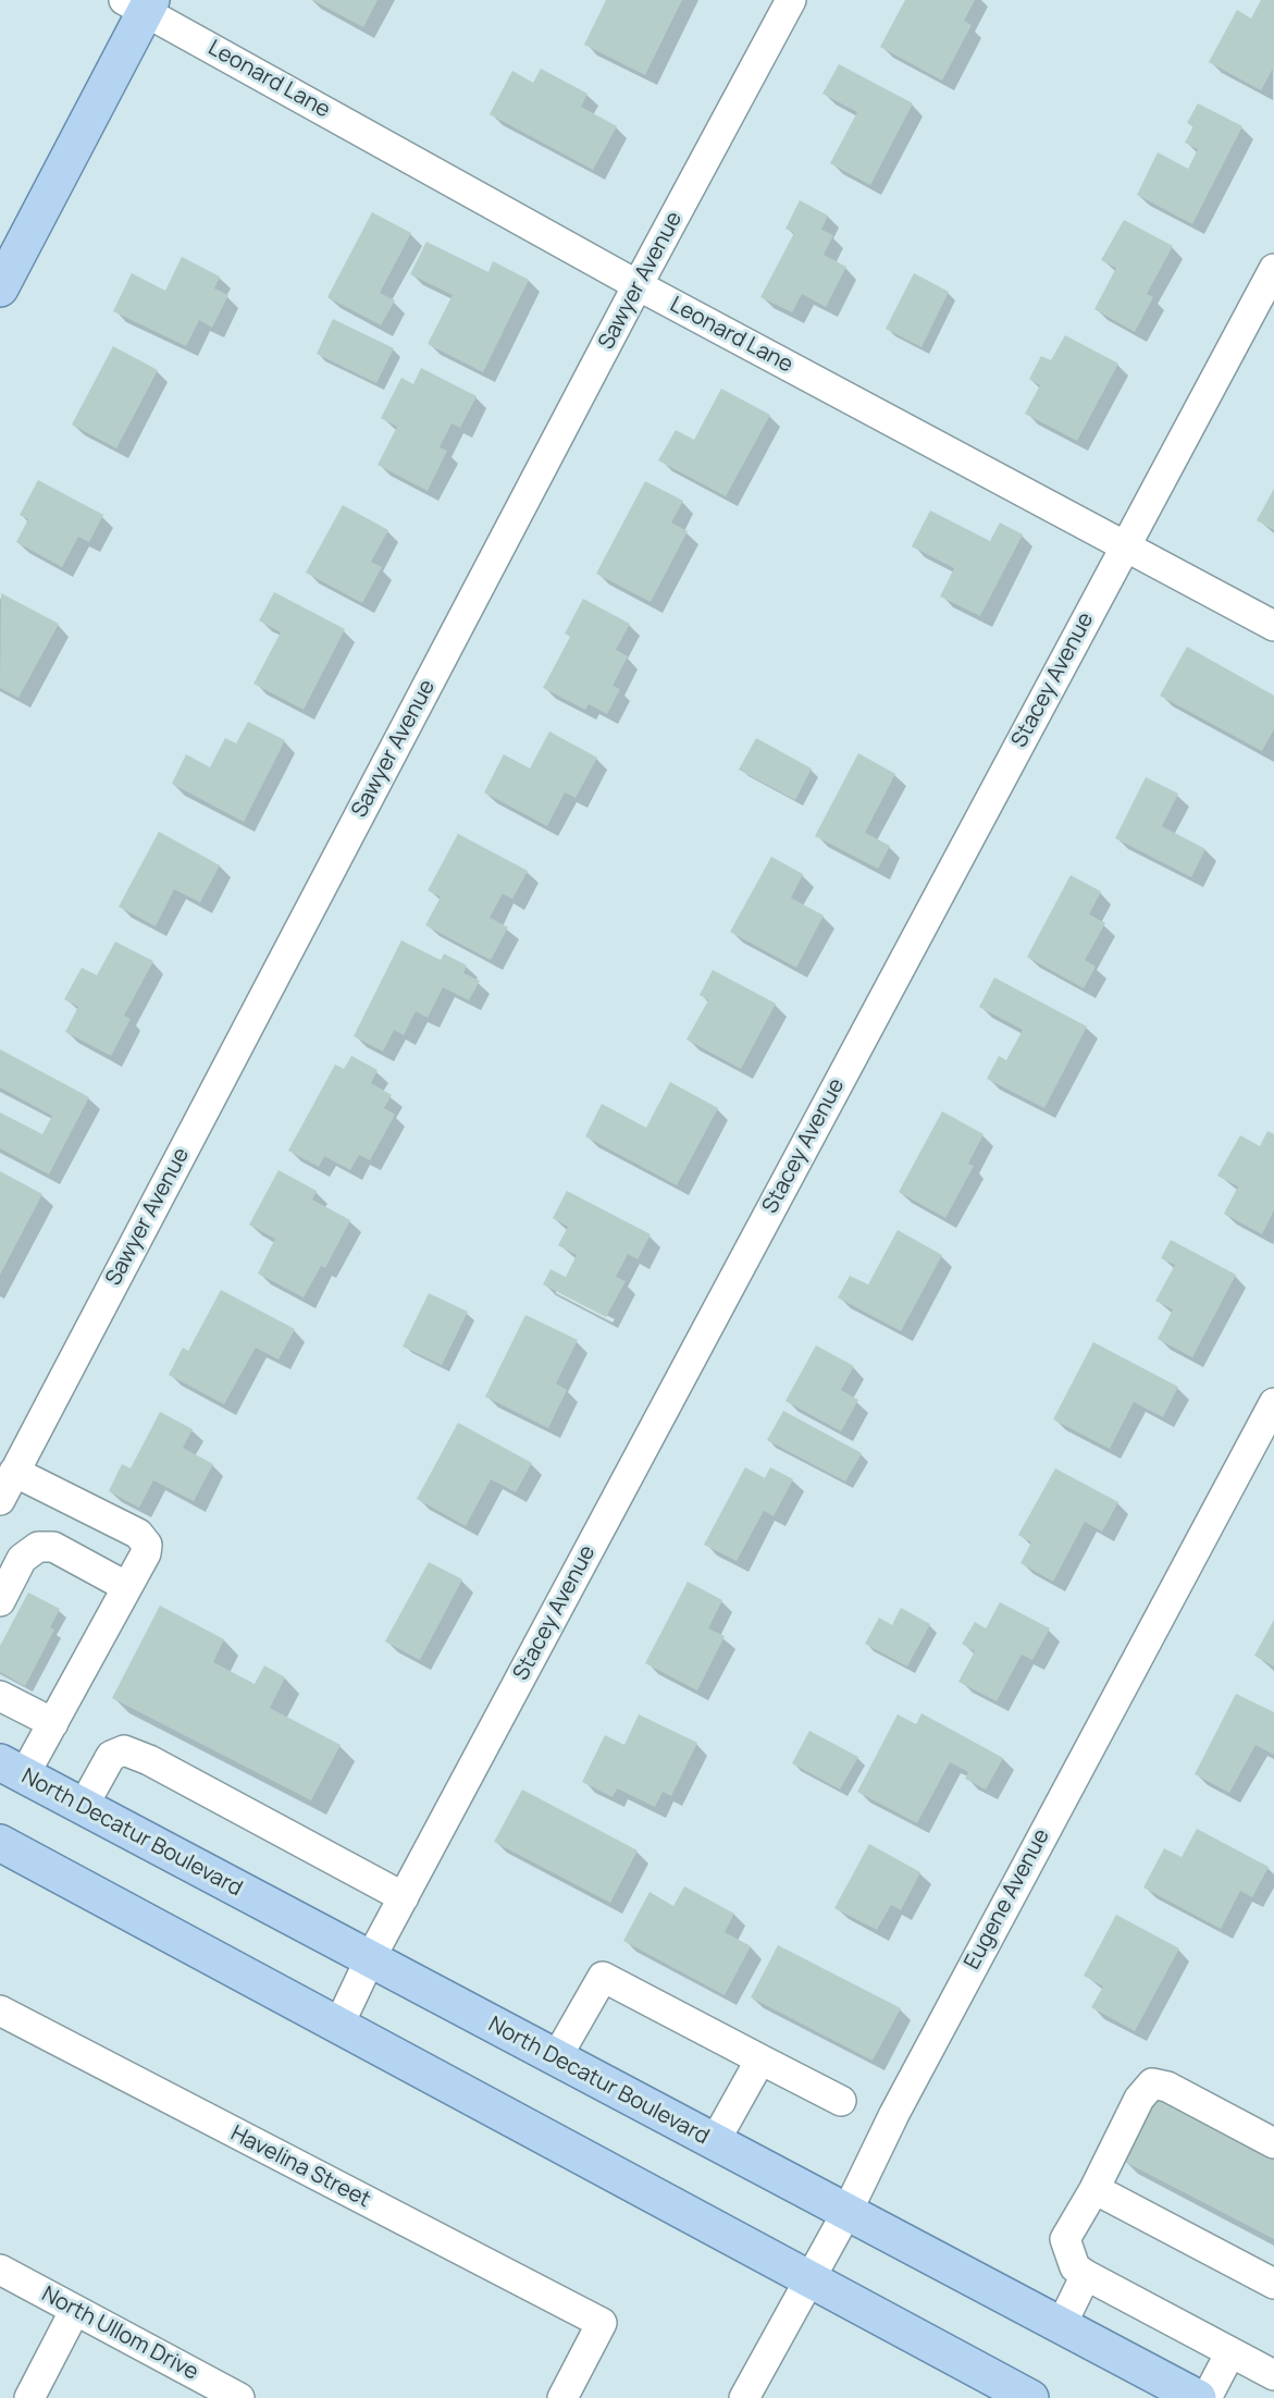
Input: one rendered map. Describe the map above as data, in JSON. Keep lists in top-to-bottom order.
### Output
{
  "streets": {
    "main road": ["North Decatur Boulevard"],
    "street": [
      "Leonard Lane",
      "Sawyer Avenue",
      "Stacey Avenue",
      "Eugene Avenue",
      "Havelina Street",
      "North Ullom Drive"
    ]
  },
  "crossings": [
    ["Leonard Lane", "Sawyer Avenue"],
    ["Leonard Lane", "Stacey Avenue"],
    ["Stacey Avenue", "North Decatur Boulevard"],
    ["North Decatur Boulevard", "Eugene Avenue"]
  ]
}
